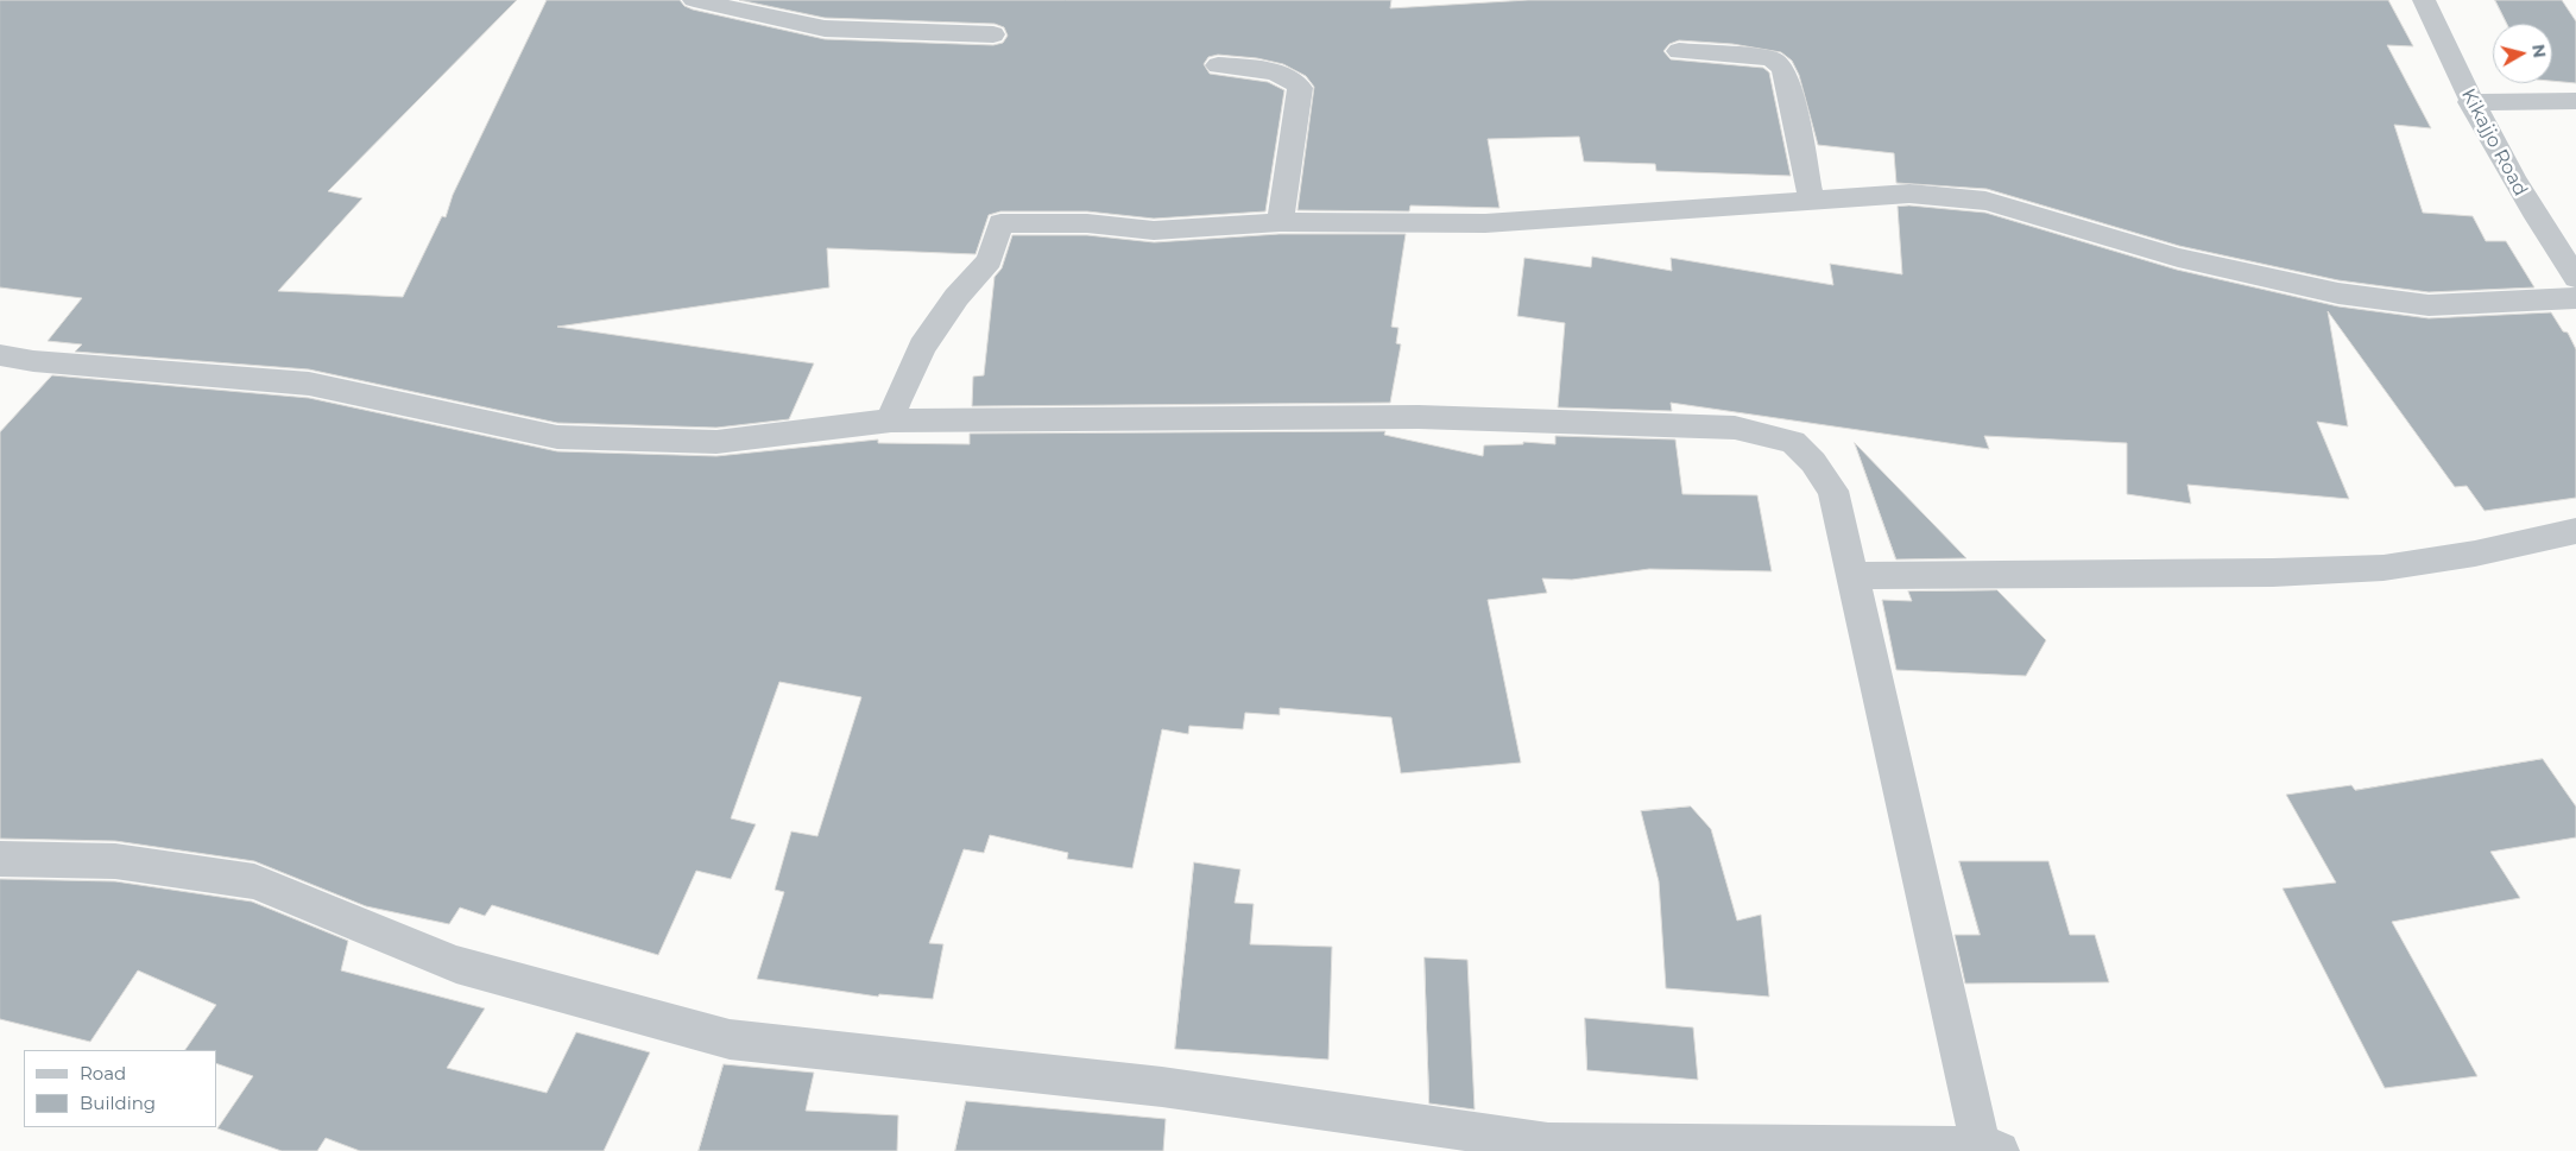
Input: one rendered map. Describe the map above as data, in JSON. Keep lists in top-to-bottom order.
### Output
{
  "streets": {
    "street": ["Kikajjo Road"]
  },
  "legend": ["Road", "Building"],
  "north": "right"
}
